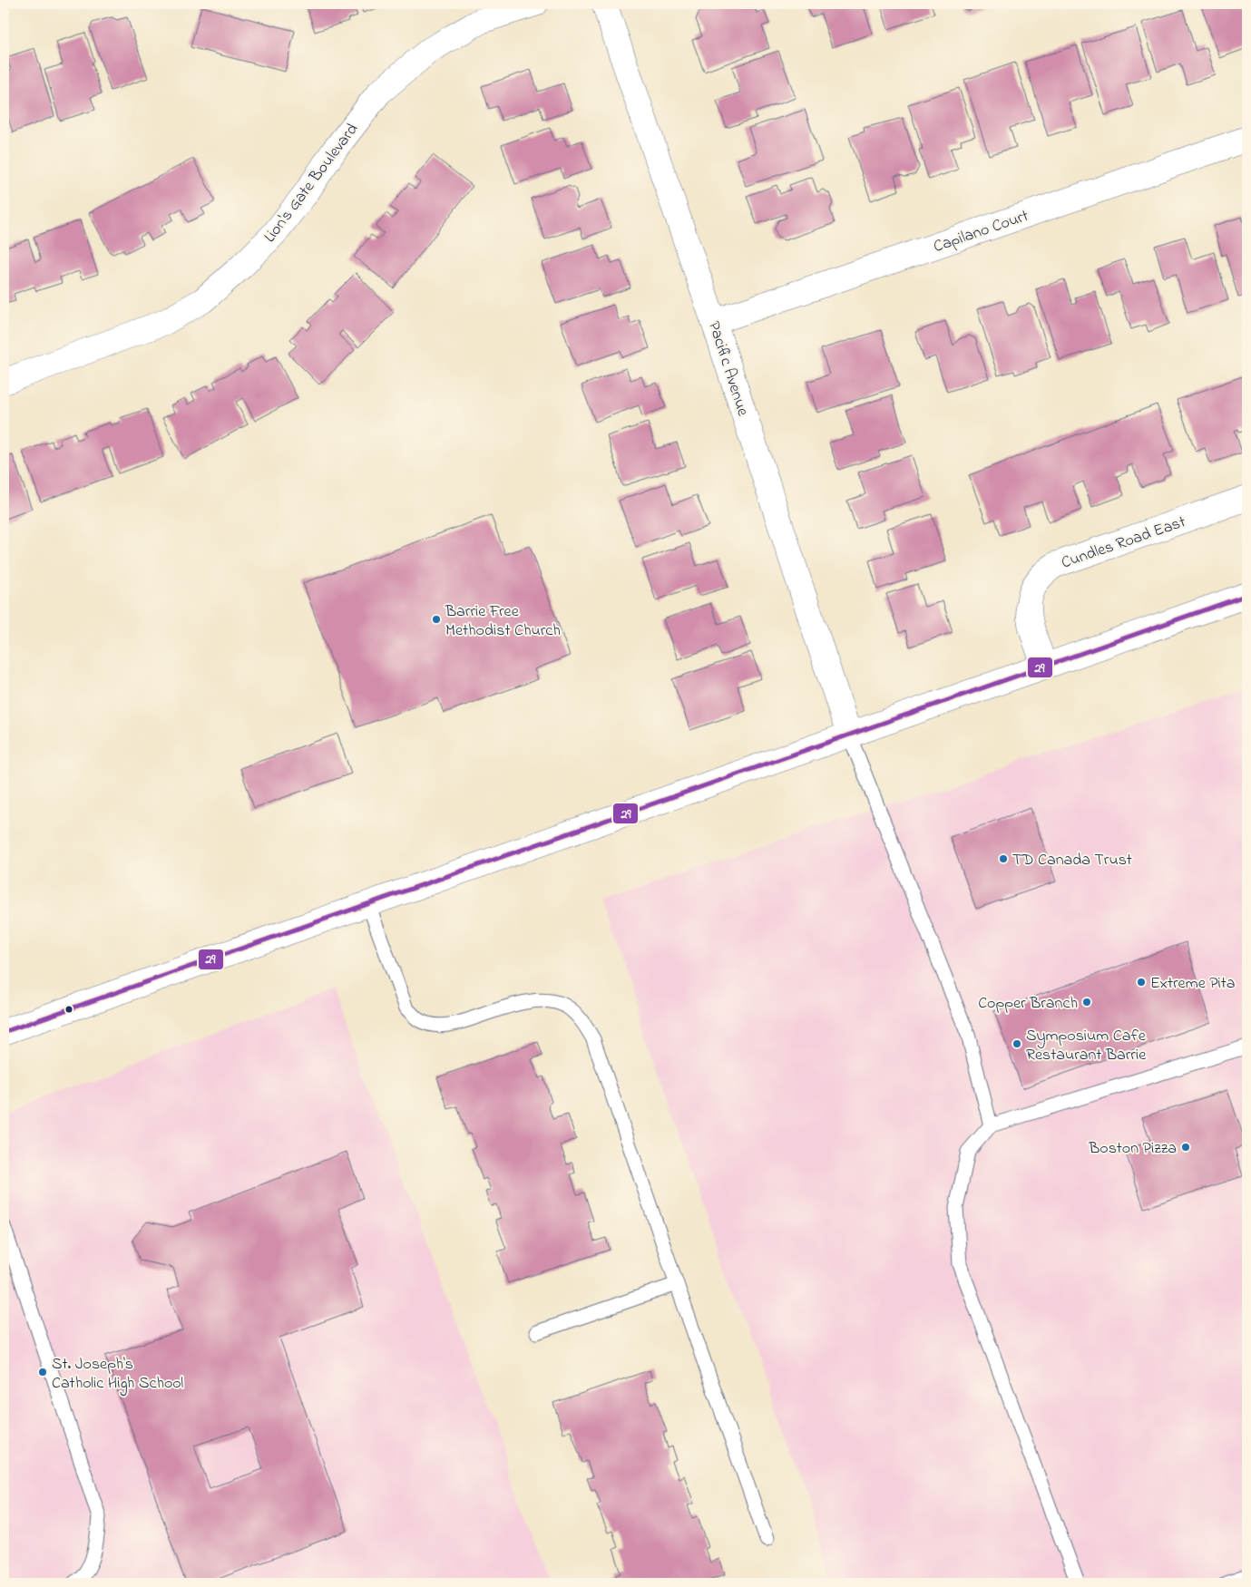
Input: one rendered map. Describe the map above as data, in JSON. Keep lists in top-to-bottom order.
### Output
{
  "streets": {
    "street": [
      "Lion's Gate Boulevard",
      "Capilano Court",
      "Pacific Avenue",
      "Cundles Road East"
    ]
  },
  "crossings": [
    ["Capilano Court", "Pacific Avenue"]
  ],
  "places": [
    "Barrie Free Methodist Church",
    "TD Canada Trust",
    "Extreme Pita",
    "Copper Branch",
    "Symposium Cafe Restaurant Barrie",
    "Boston Pizza",
    "St. Joseph's Catholic High School"
  ],
  "lines": ["transit line 29"]
}
